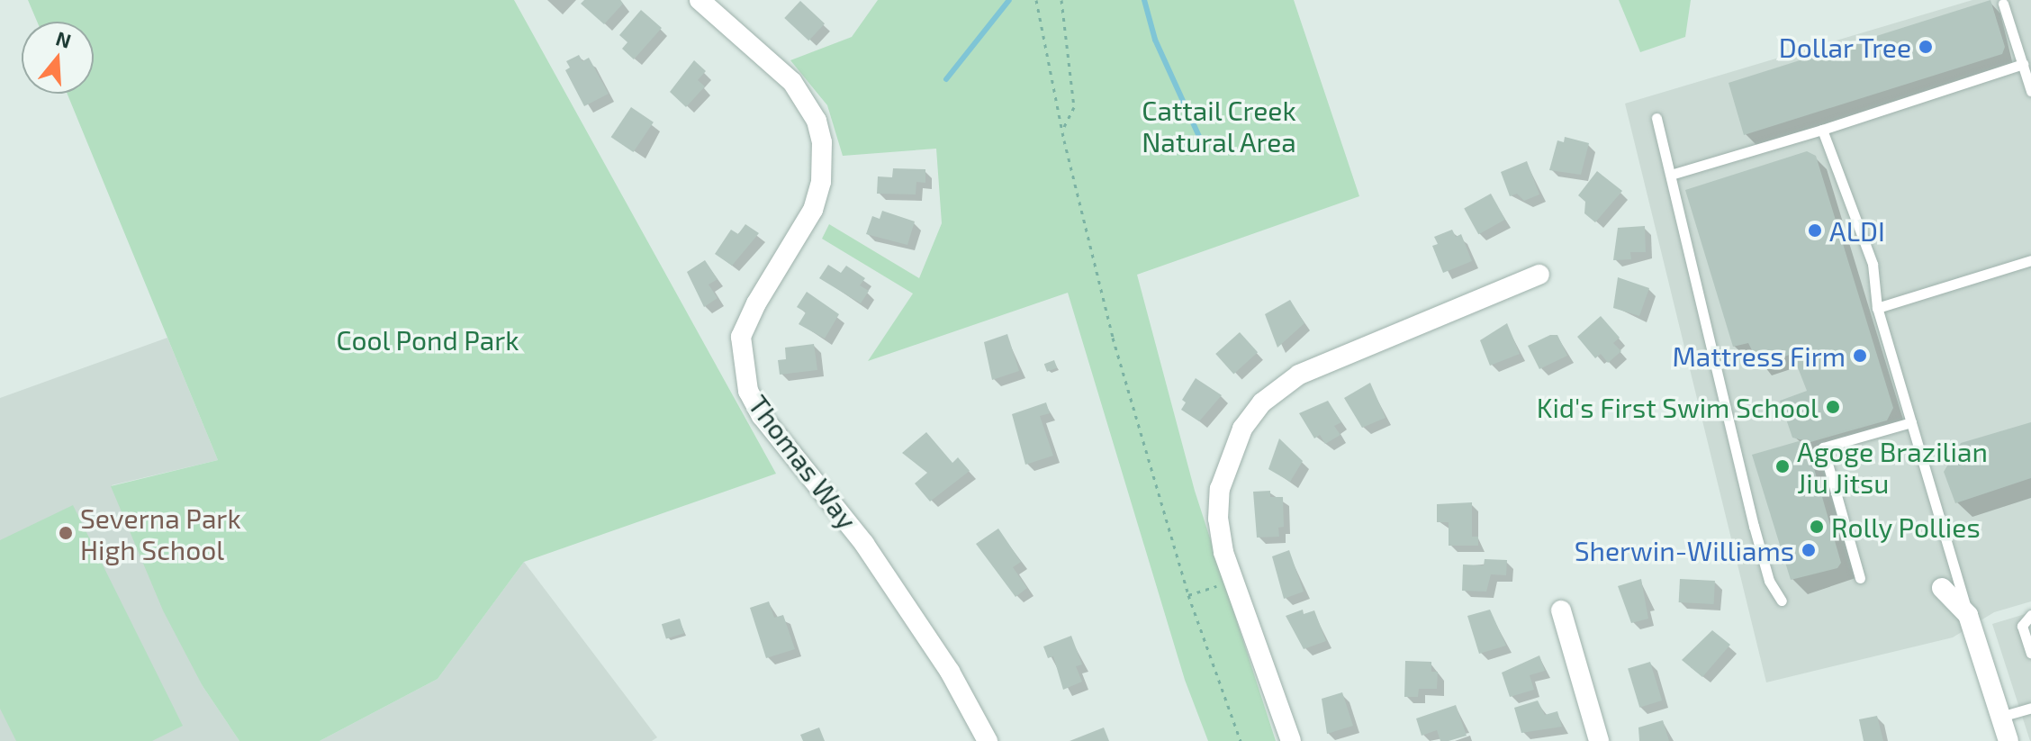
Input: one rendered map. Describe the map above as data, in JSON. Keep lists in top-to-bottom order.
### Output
{
  "streets": {
    "street": ["Thomas Way"]
  },
  "parks": ["Cattail Creek Natural Area", "Cool Pond Park"],
  "places": [
    "Dollar Tree",
    "ALDI",
    "Mattress Firm",
    "Kid's First Swim School",
    "Agoge Brazilian Jiu Jitsu",
    "Rolly Pollies",
    "Severna Park High School",
    "Sherwin-Williams"
  ],
  "north": "top"
}
